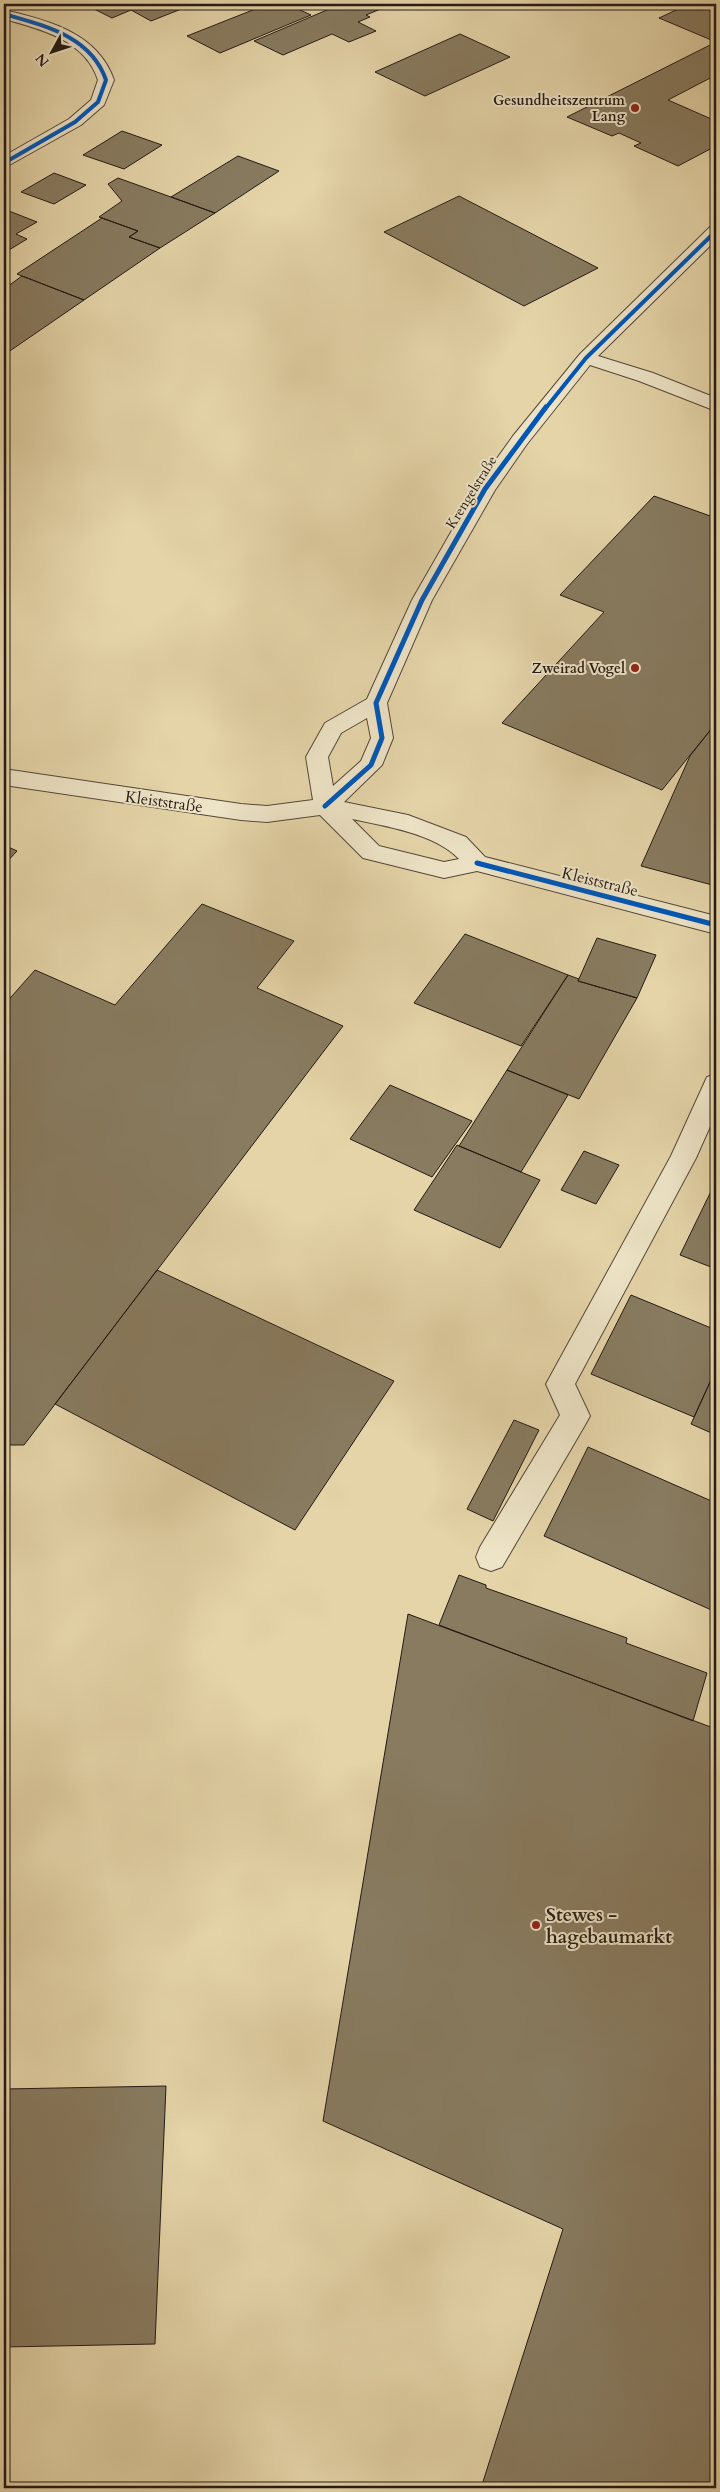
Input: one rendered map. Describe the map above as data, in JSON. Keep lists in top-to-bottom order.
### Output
{
  "streets": {
    "street": ["Krengelstraße", "Kleiststraße"]
  },
  "places": ["Gesundheitszentrum Lang", "Zweirad Vogel", "Stewes - hagebaumarkt"],
  "north": "bottom left"
}
